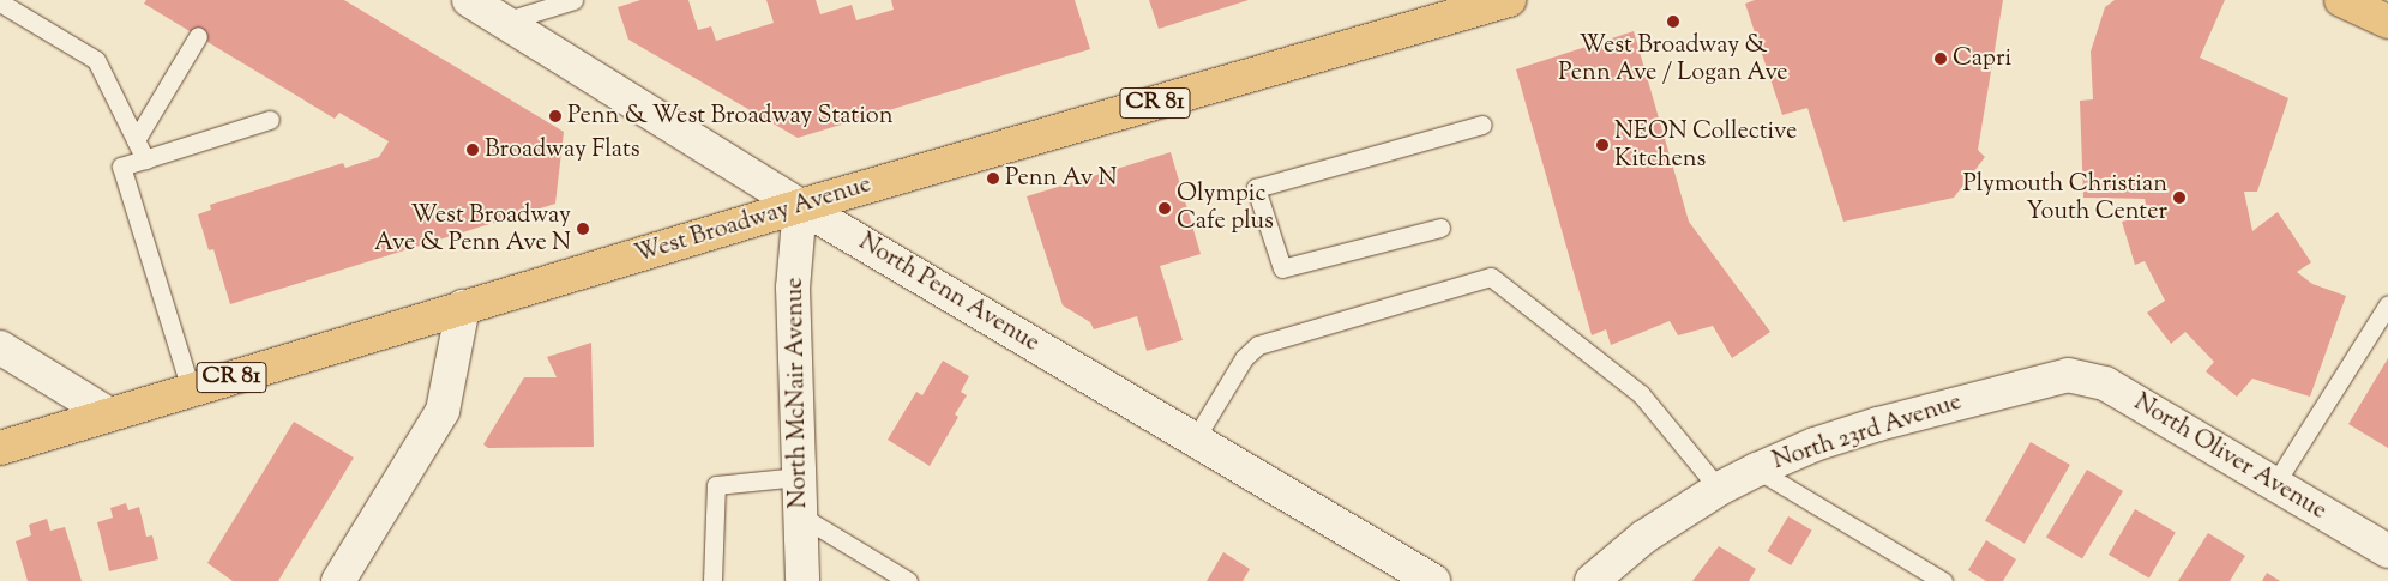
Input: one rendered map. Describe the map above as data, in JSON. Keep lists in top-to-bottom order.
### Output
{
  "streets": {
    "main road": ["CR 81", "West Broadway Avenue"],
    "street": [
      "North Penn Avenue",
      "North McNair Avenue",
      "North 23rd Avenue",
      "North Oliver Avenue"
    ]
  },
  "crossings": [
    ["West Broadway Avenue", "North Penn Avenue"],
    ["West Broadway Avenue", "North McNair Avenue"],
    ["North Penn Avenue", "North McNair Avenue"],
    ["North 23rd Avenue", "North Oliver Avenue"]
  ],
  "places": [
    "West Broadway & Penn Ave / Logan Ave",
    "Capri",
    "Penn & West Broadway Station",
    "NEON Collective Kitchens",
    "Broadway Flats",
    "Penn Av N",
    "Plymouth Christian Youth Center",
    "Olympic Cafe plus",
    "West Broadway Ave & Penn Ave N"
  ]
}
